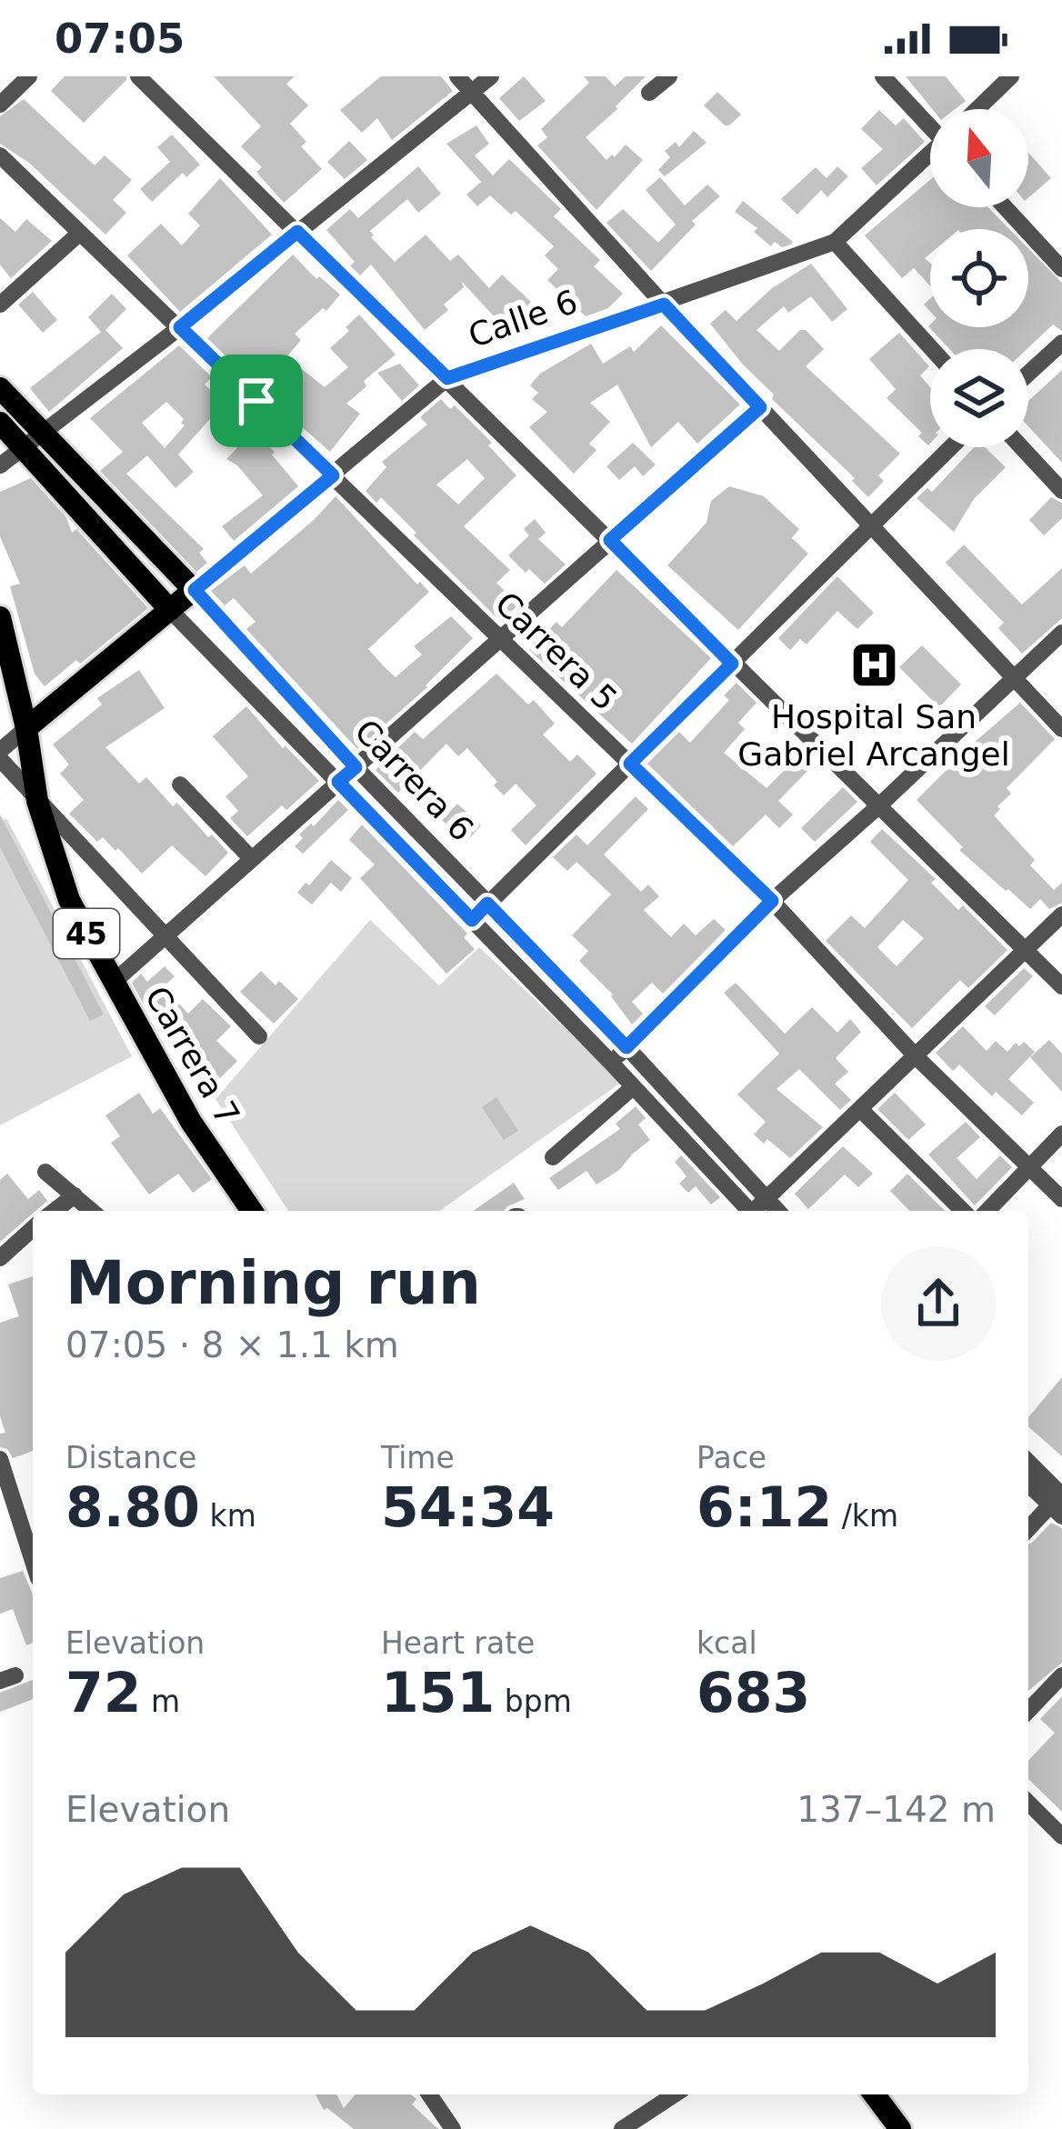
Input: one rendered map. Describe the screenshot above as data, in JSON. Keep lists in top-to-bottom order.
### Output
{
  "streets": {
    "main road": [
      "Calle 6",
      "Carrera 6",
      "45",
      "Carrera 7"
    ],
    "street": ["Carrera 5"]
  },
  "crossings": [
    ["Calle 6", "Carrera 5"],
    ["Calle 6", "Carrera 6"],
    ["Calle 6", "Carrera 7"]
  ],
  "places": {
    "hospital": ["Hospital San Gabriel Arcangel"]
  },
  "north": "top",
  "page": {
    "status": "07:05",
    "heading": ["Morning run", "07:05 · 8 × 1.1 km"],
    "stats": [
      ["Distance", "8.80 km"],
      ["Time", "54:34"],
      ["Pace", "6:12 /km"],
      ["Elevation", "72 m"],
      ["Heart rate", "151 bpm"],
      ["kcal", "683"]
    ],
    "chart": ["Elevation", "137–142 m"]
  }
}
